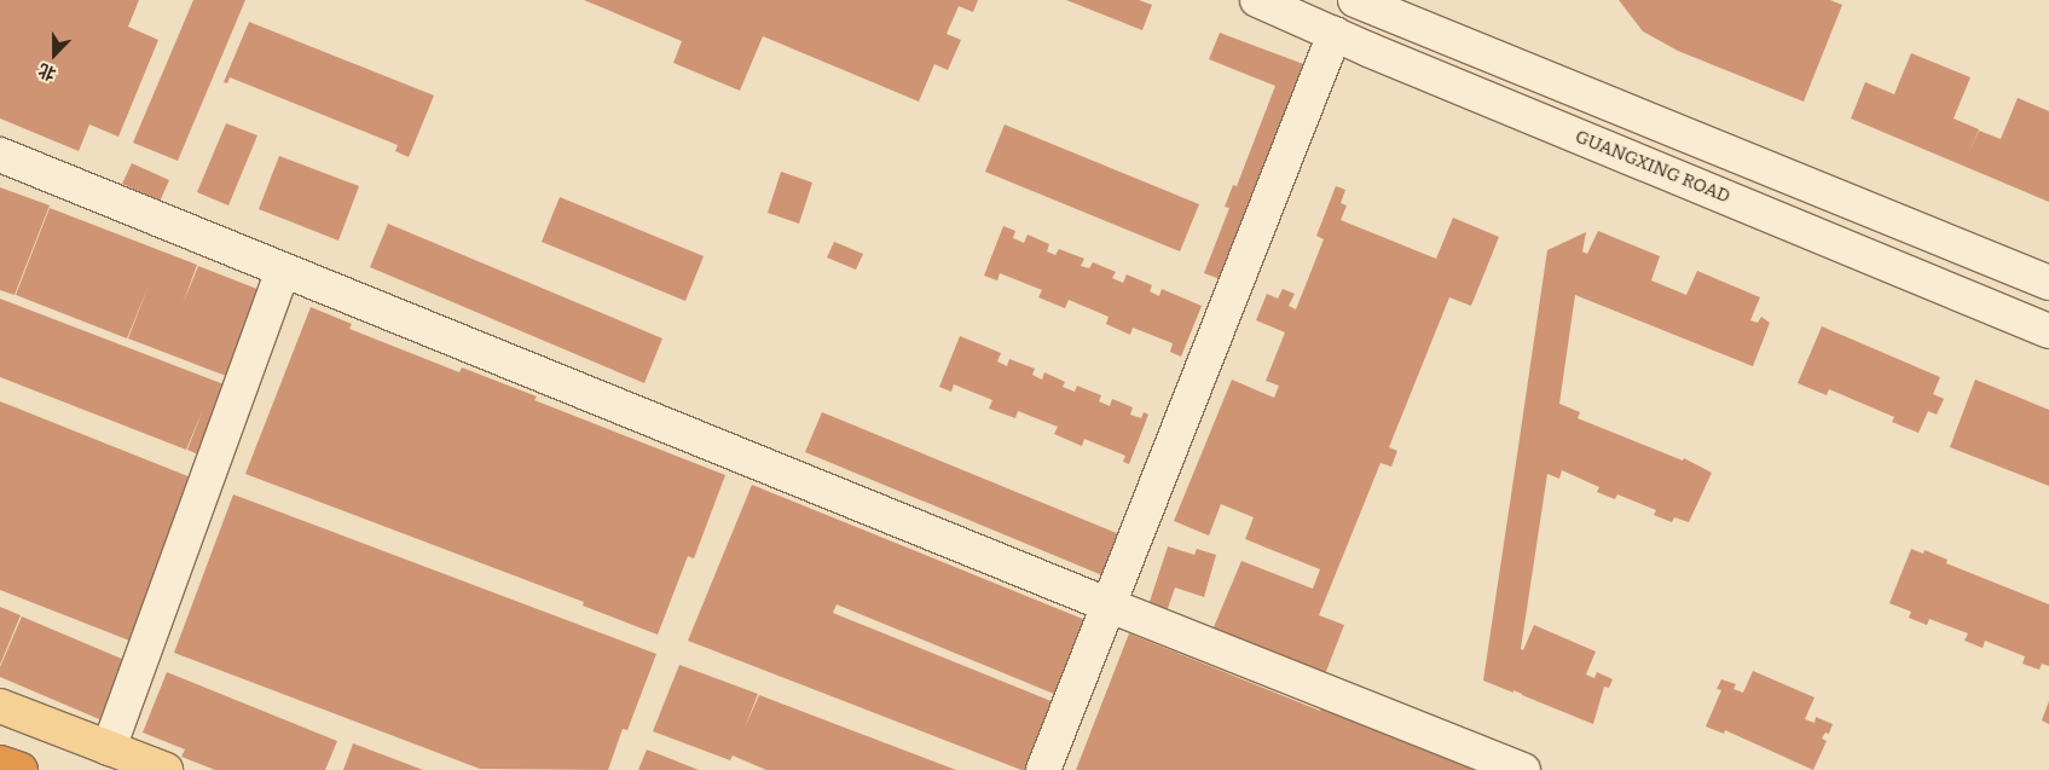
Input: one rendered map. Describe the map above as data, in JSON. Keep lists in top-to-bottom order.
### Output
{
  "streets": {
    "street": ["GUANGXING ROAD"]
  },
  "north": "bottom"
}
